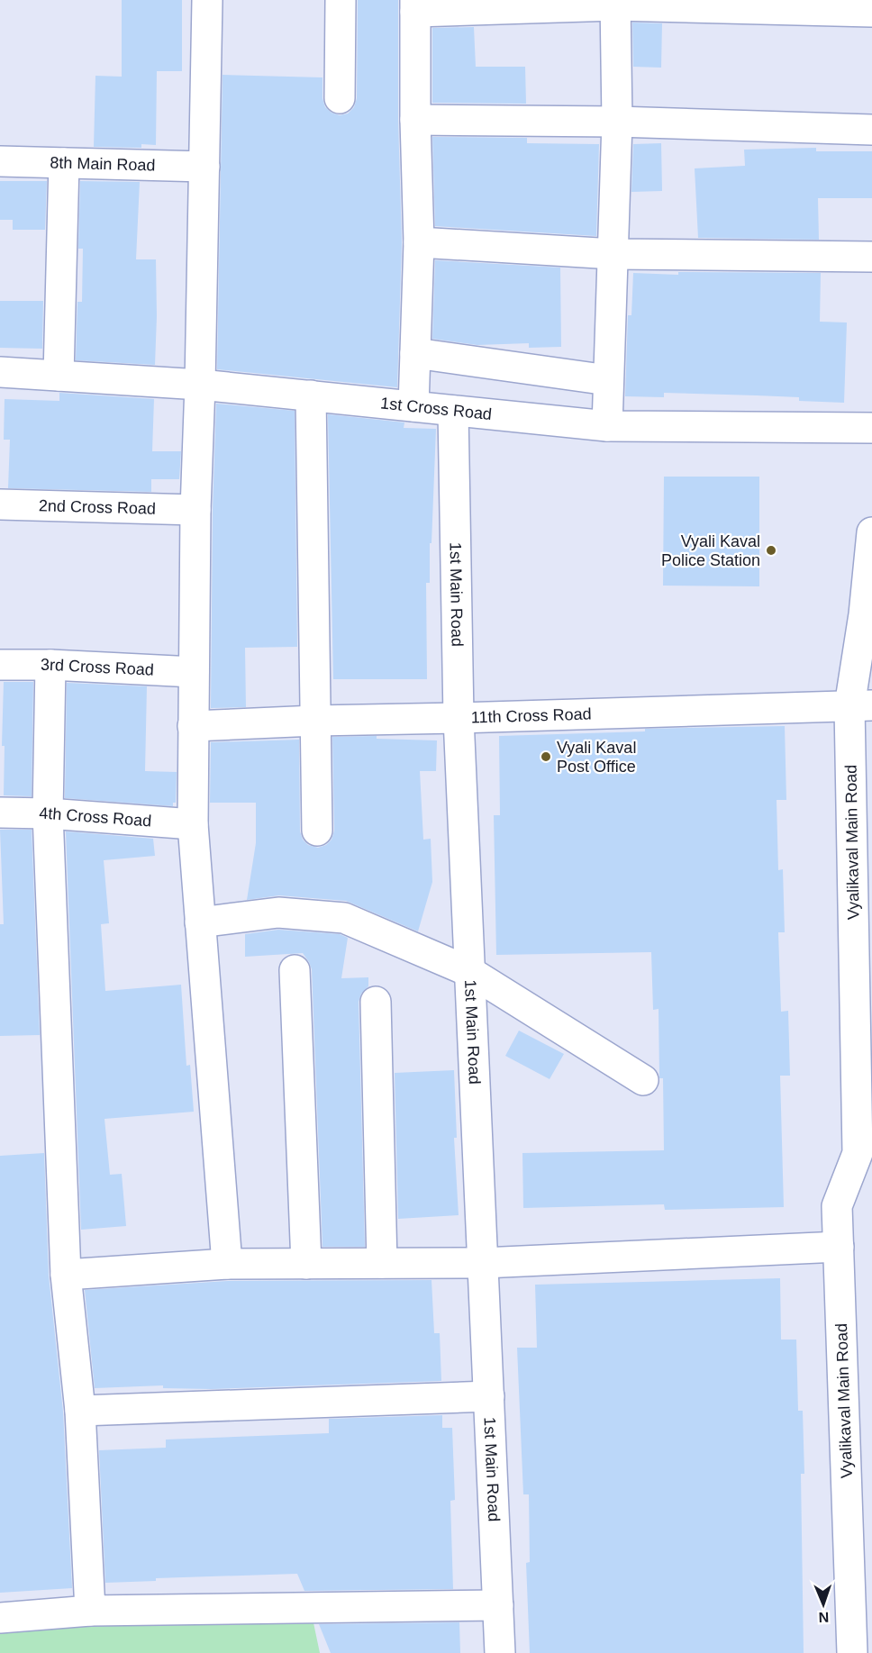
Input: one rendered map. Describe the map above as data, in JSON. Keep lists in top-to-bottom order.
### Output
{
  "streets": {
    "street": [
      "8th Main Road",
      "1st Cross Road",
      "2nd Cross Road",
      "1st Main Road",
      "3rd Cross Road",
      "11th Cross Road",
      "4th Cross Road",
      "Vyalikaval Main Road"
    ]
  },
  "crossings": [
    ["1st Cross Road", "1st Main Road"],
    ["1st Main Road", "11th Cross Road"],
    ["11th Cross Road", "Vyalikaval Main Road"]
  ],
  "places": ["Vyali Kaval Police Station", "Vyali Kaval Post Office"],
  "north": "bottom"
}
